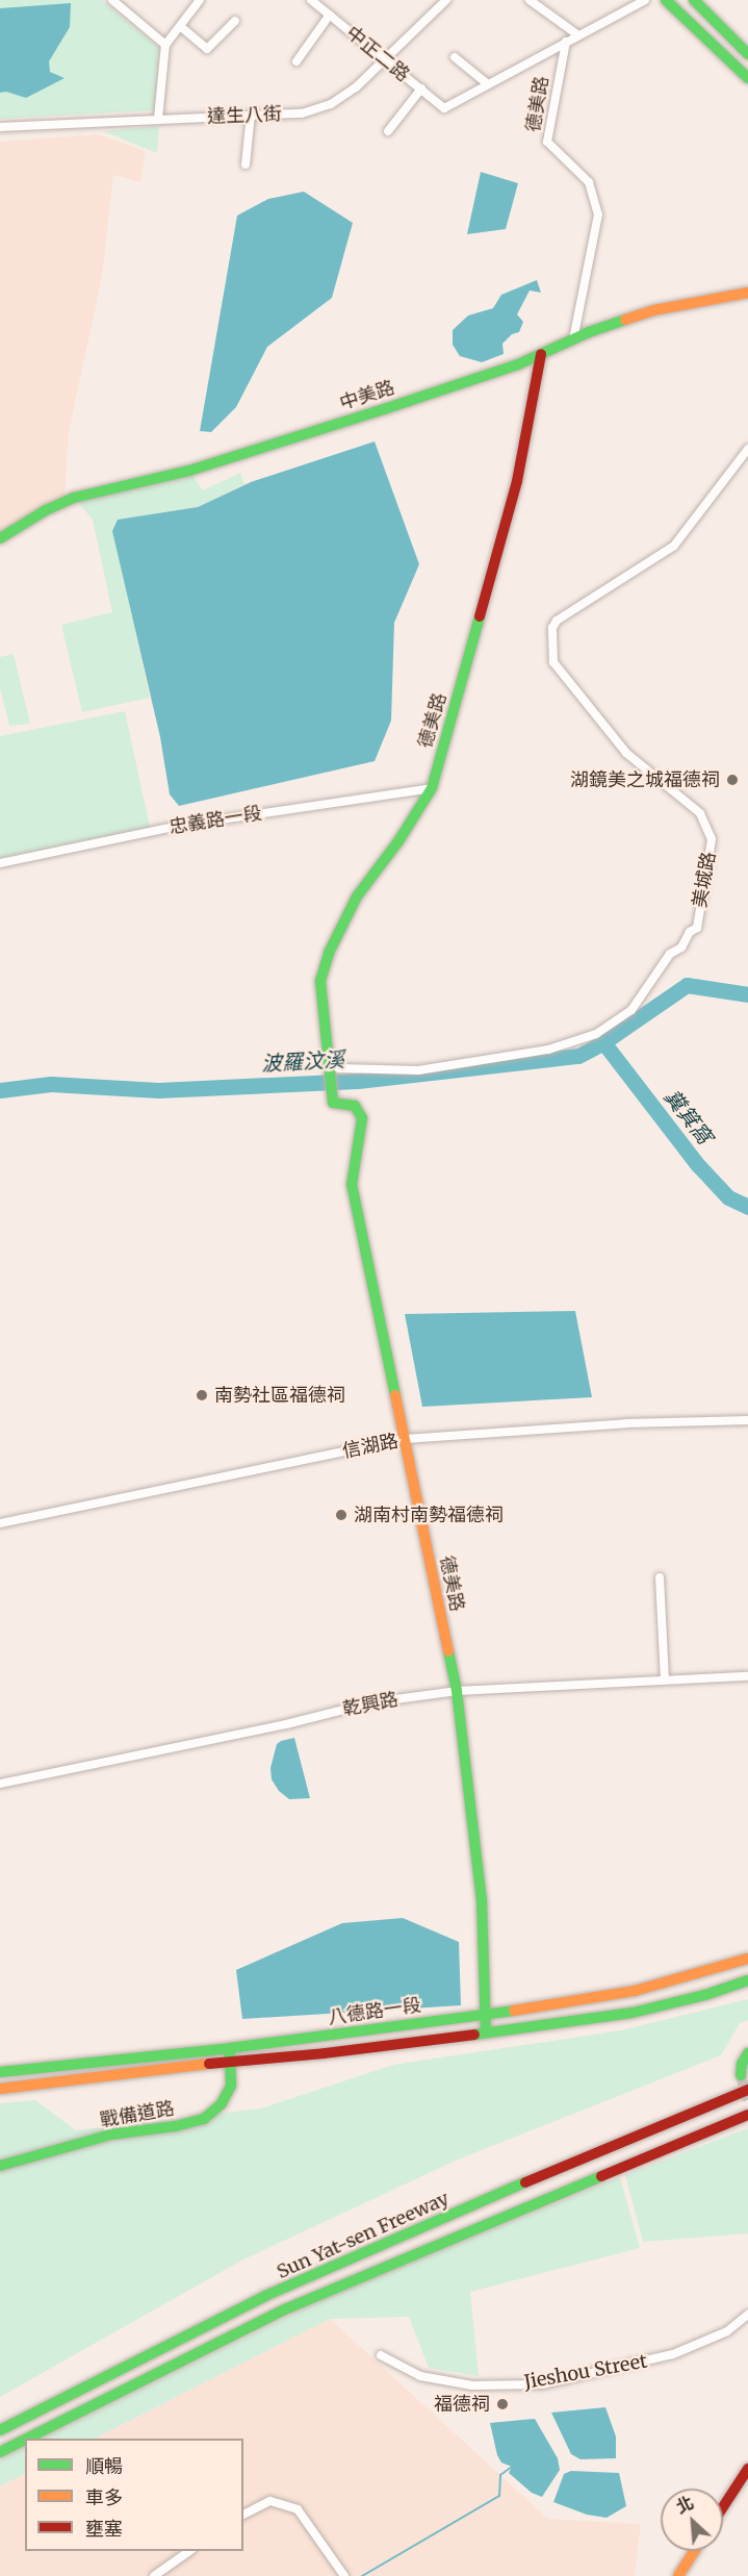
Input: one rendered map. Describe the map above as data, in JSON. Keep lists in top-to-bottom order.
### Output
{
  "streets": {
    "main road": [
      "德美路",
      "中美路",
      "八德路一段",
      "戰備道路",
      "Sun Yat-sen Freeway"
    ],
    "street": [
      "中正二路",
      "達生八街",
      "忠義路一段",
      "美城路",
      "信湖路",
      "乾興路",
      "Jieshou Street"
    ]
  },
  "crossings": [
    ["中正二路", "達生八街"],
    ["德美路", "中美路"],
    ["德美路", "忠義路一段"],
    ["德美路", "美城路"],
    ["德美路", "信湖路"],
    ["德美路", "乾興路"],
    ["德美路", "八德路一段"],
    ["八德路一段", "戰備道路"]
  ],
  "water": ["波羅汶溪", "糞箕窩"],
  "places": [
    "湖鏡美之城福德祠",
    "南勢社區福德祠",
    "湖南村南勢福德祠",
    "福德祠"
  ],
  "legend": ["順暢", "車多", "壅塞"],
  "north": "top left"
}
